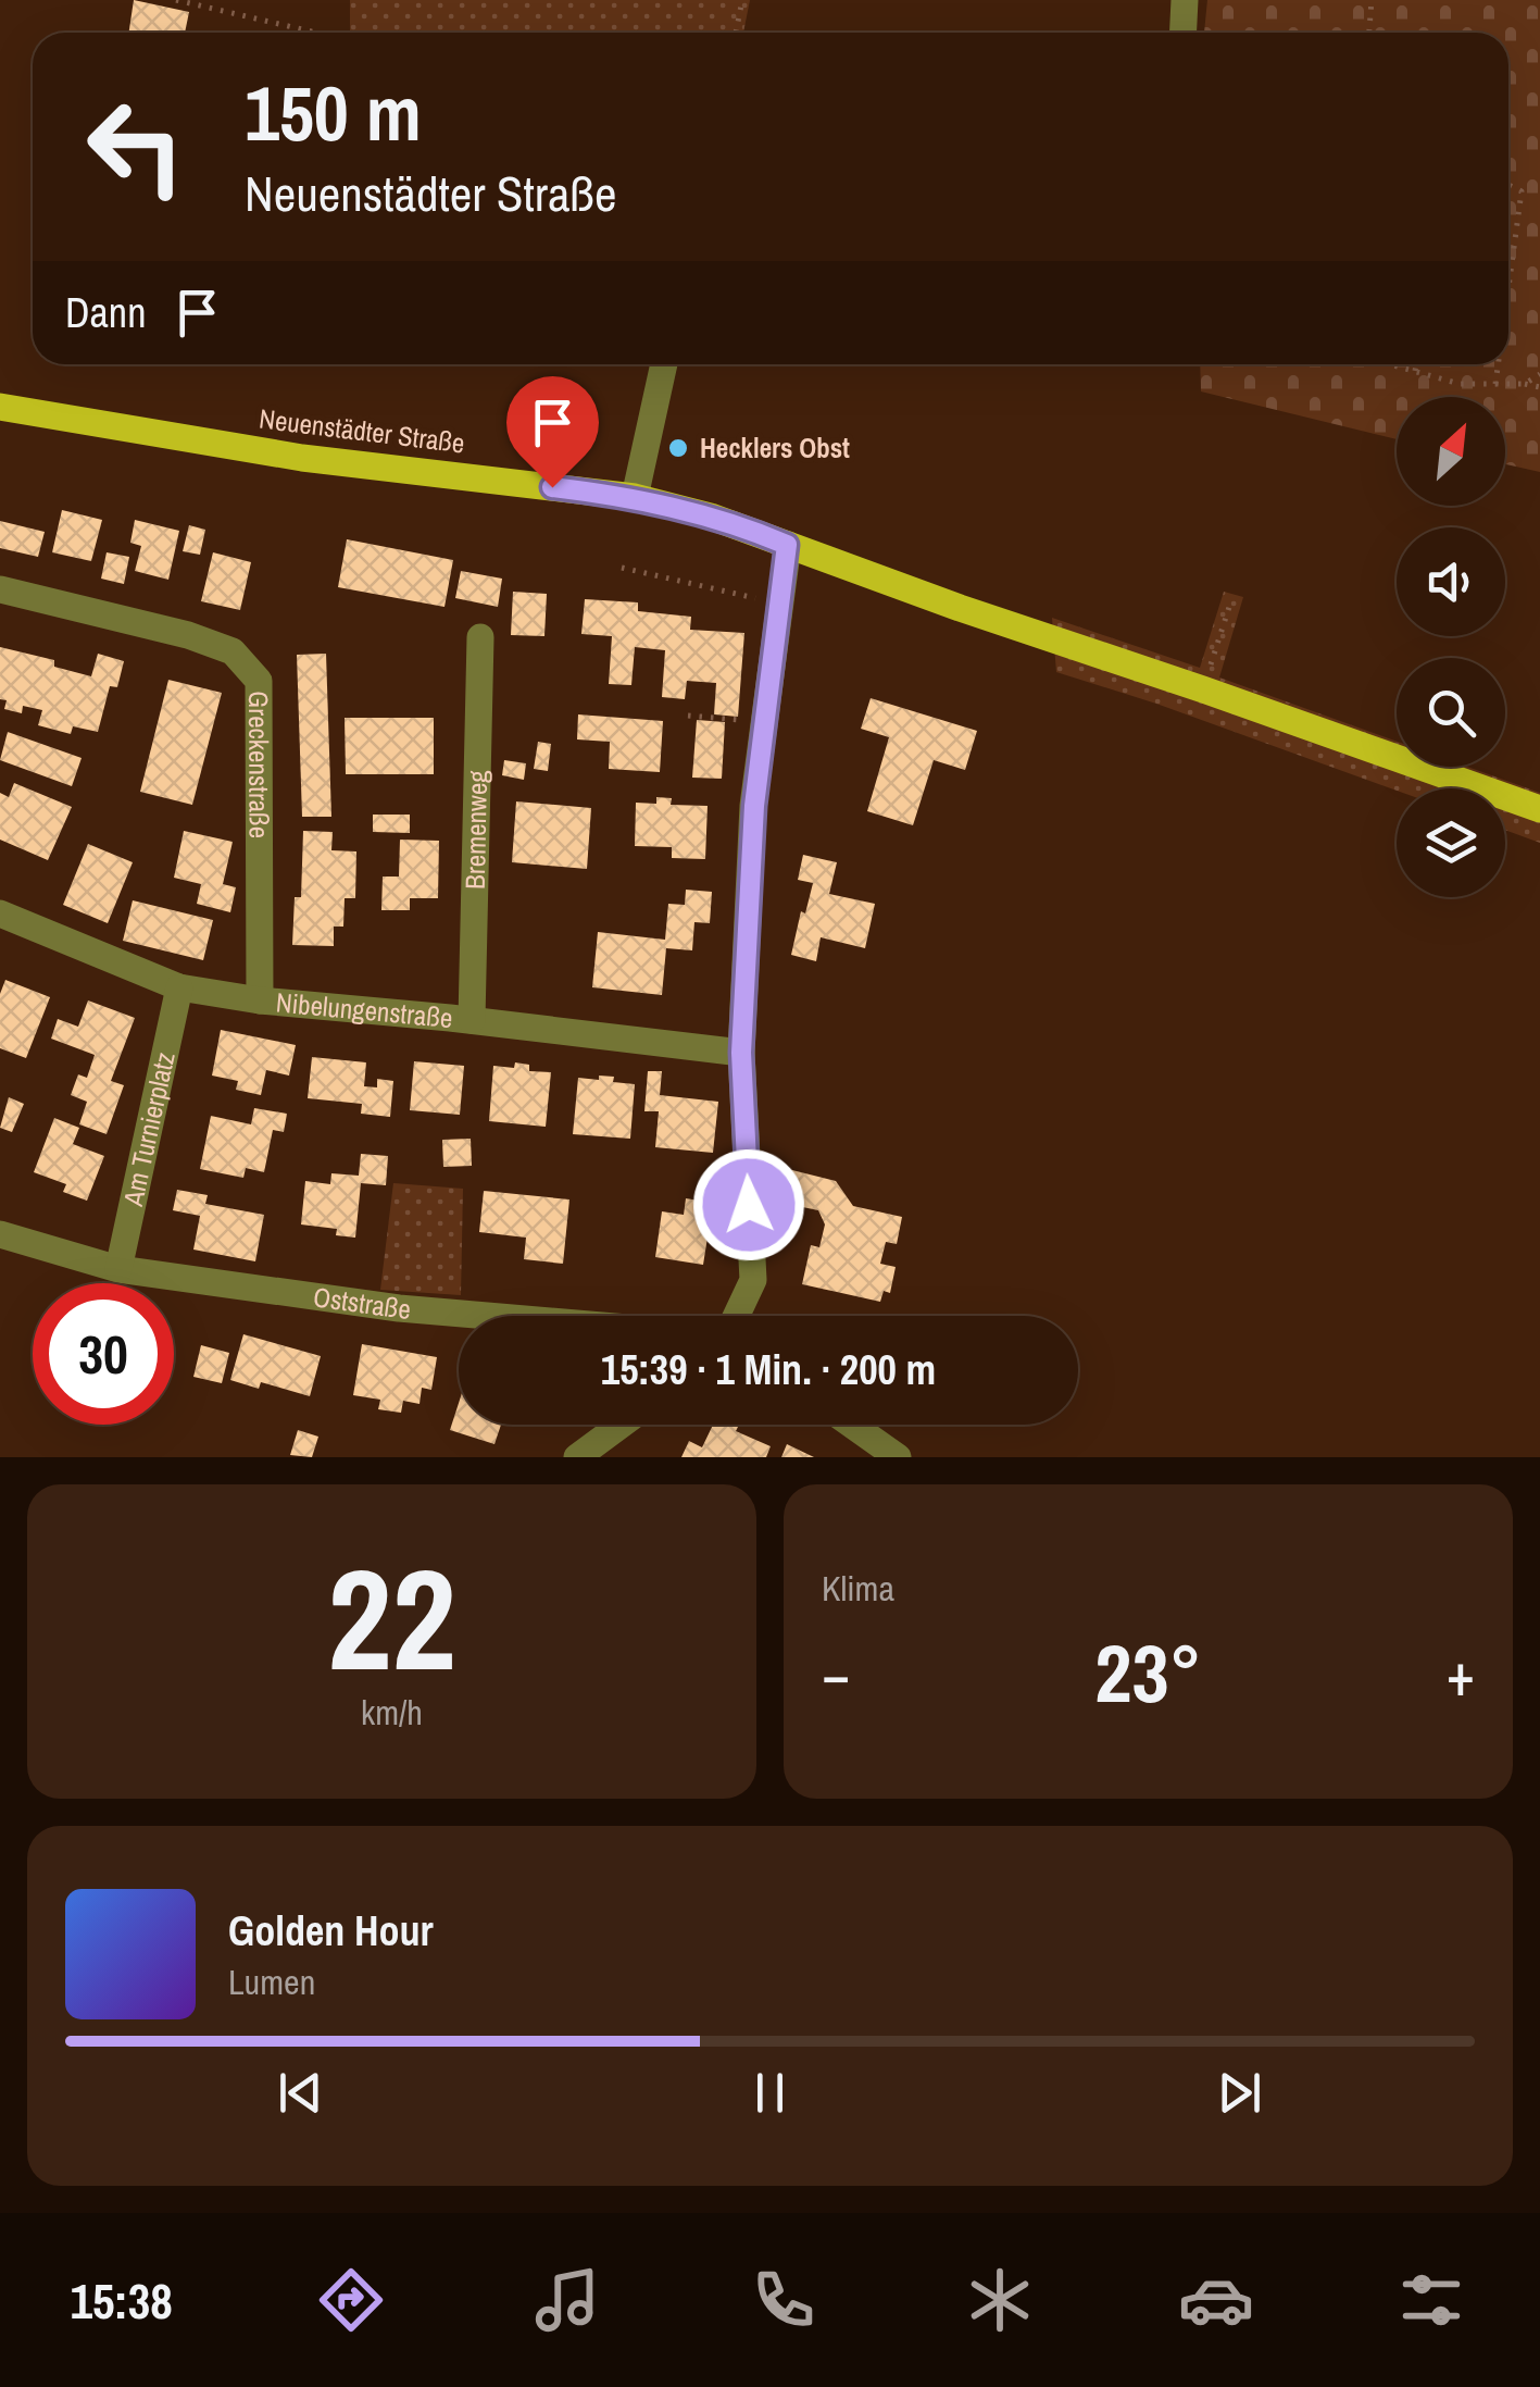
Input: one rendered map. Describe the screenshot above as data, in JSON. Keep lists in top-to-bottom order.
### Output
{
  "streets": {
    "main road": ["Neuenstädter Straße"],
    "street": [
      "Greckenstraße",
      "Bremenweg",
      "Nibelungenstraße",
      "Am Turnierplatz",
      "Oststraße"
    ]
  },
  "crossings": [
    ["Neuenstädter Straße", "Oststraße"],
    ["Greckenstraße", "Nibelungenstraße"],
    ["Bremenweg", "Nibelungenstraße"],
    ["Nibelungenstraße", "Am Turnierplatz"],
    ["Nibelungenstraße", "Oststraße"],
    ["Am Turnierplatz", "Oststraße"]
  ],
  "places": ["Hecklers Obst"],
  "north": "top right",
  "page": {
    "turn": ["150 m", "Neuenstädter Straße"],
    "then": "Dann",
    "limit": "30",
    "trip": "15:39 · 1 Min. · 200 m",
    "tile": [
      ["22", "km/h"],
      "Klima"
    ],
    "heat": ["−", "23°", "+"],
    "song": ["Golden Hour", "Lumen"],
    "tabs": "15:38"
  }
}
